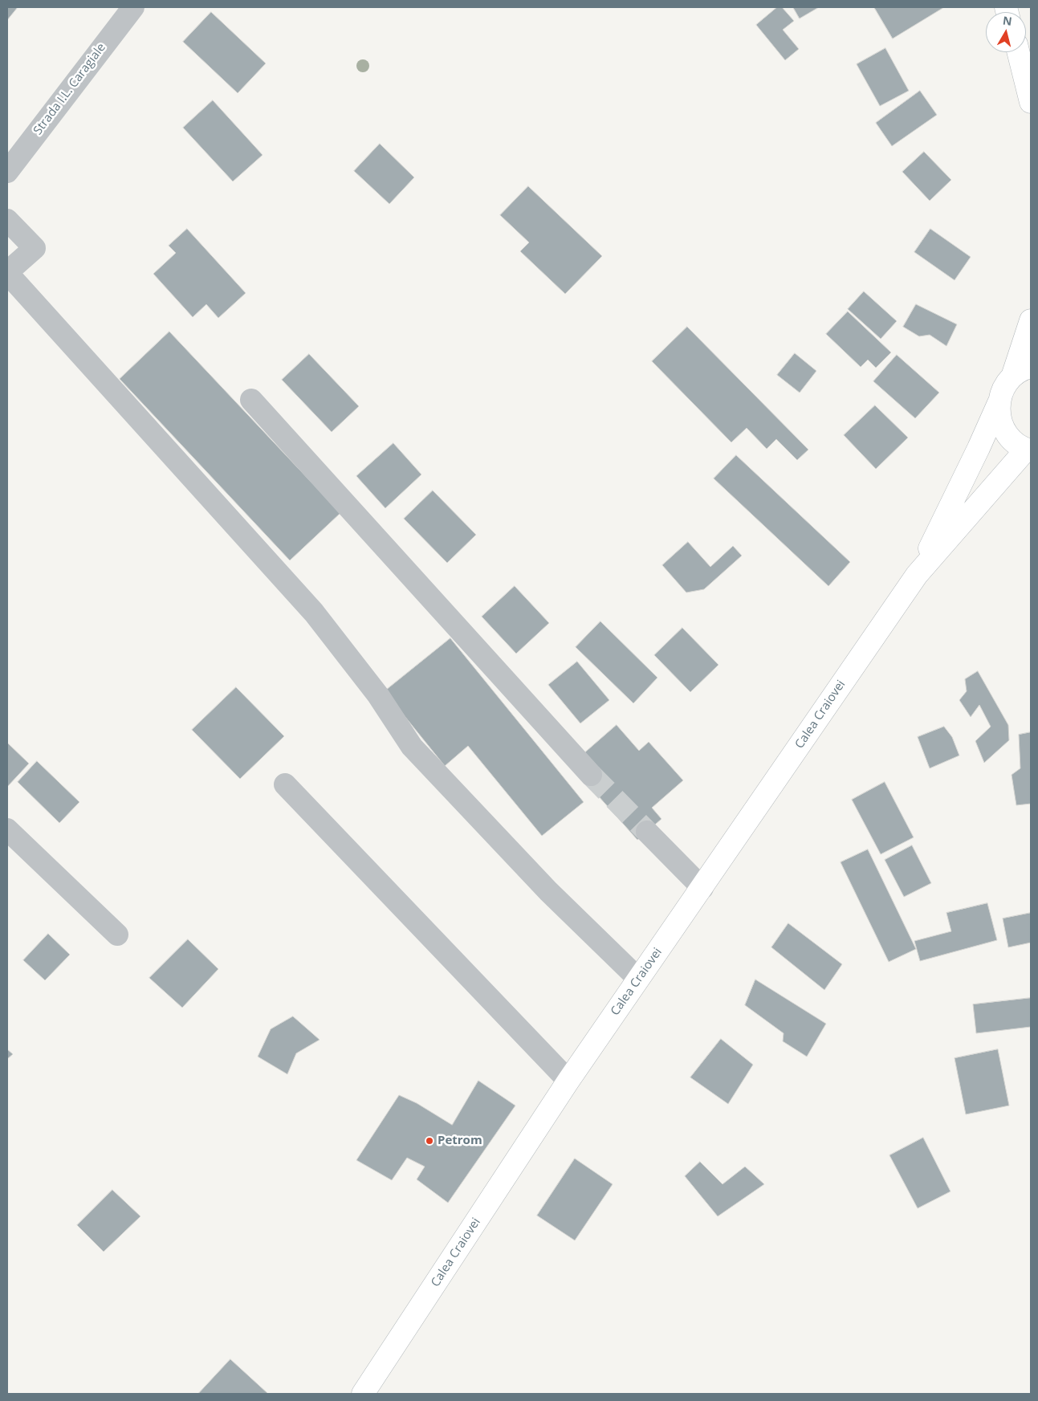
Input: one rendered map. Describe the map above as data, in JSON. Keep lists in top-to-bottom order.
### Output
{
  "streets": {
    "main road": ["Calea Craiovei"],
    "street": ["Strada I.L. Caragiale"]
  },
  "places": ["Petrom"],
  "north": "top"
}
